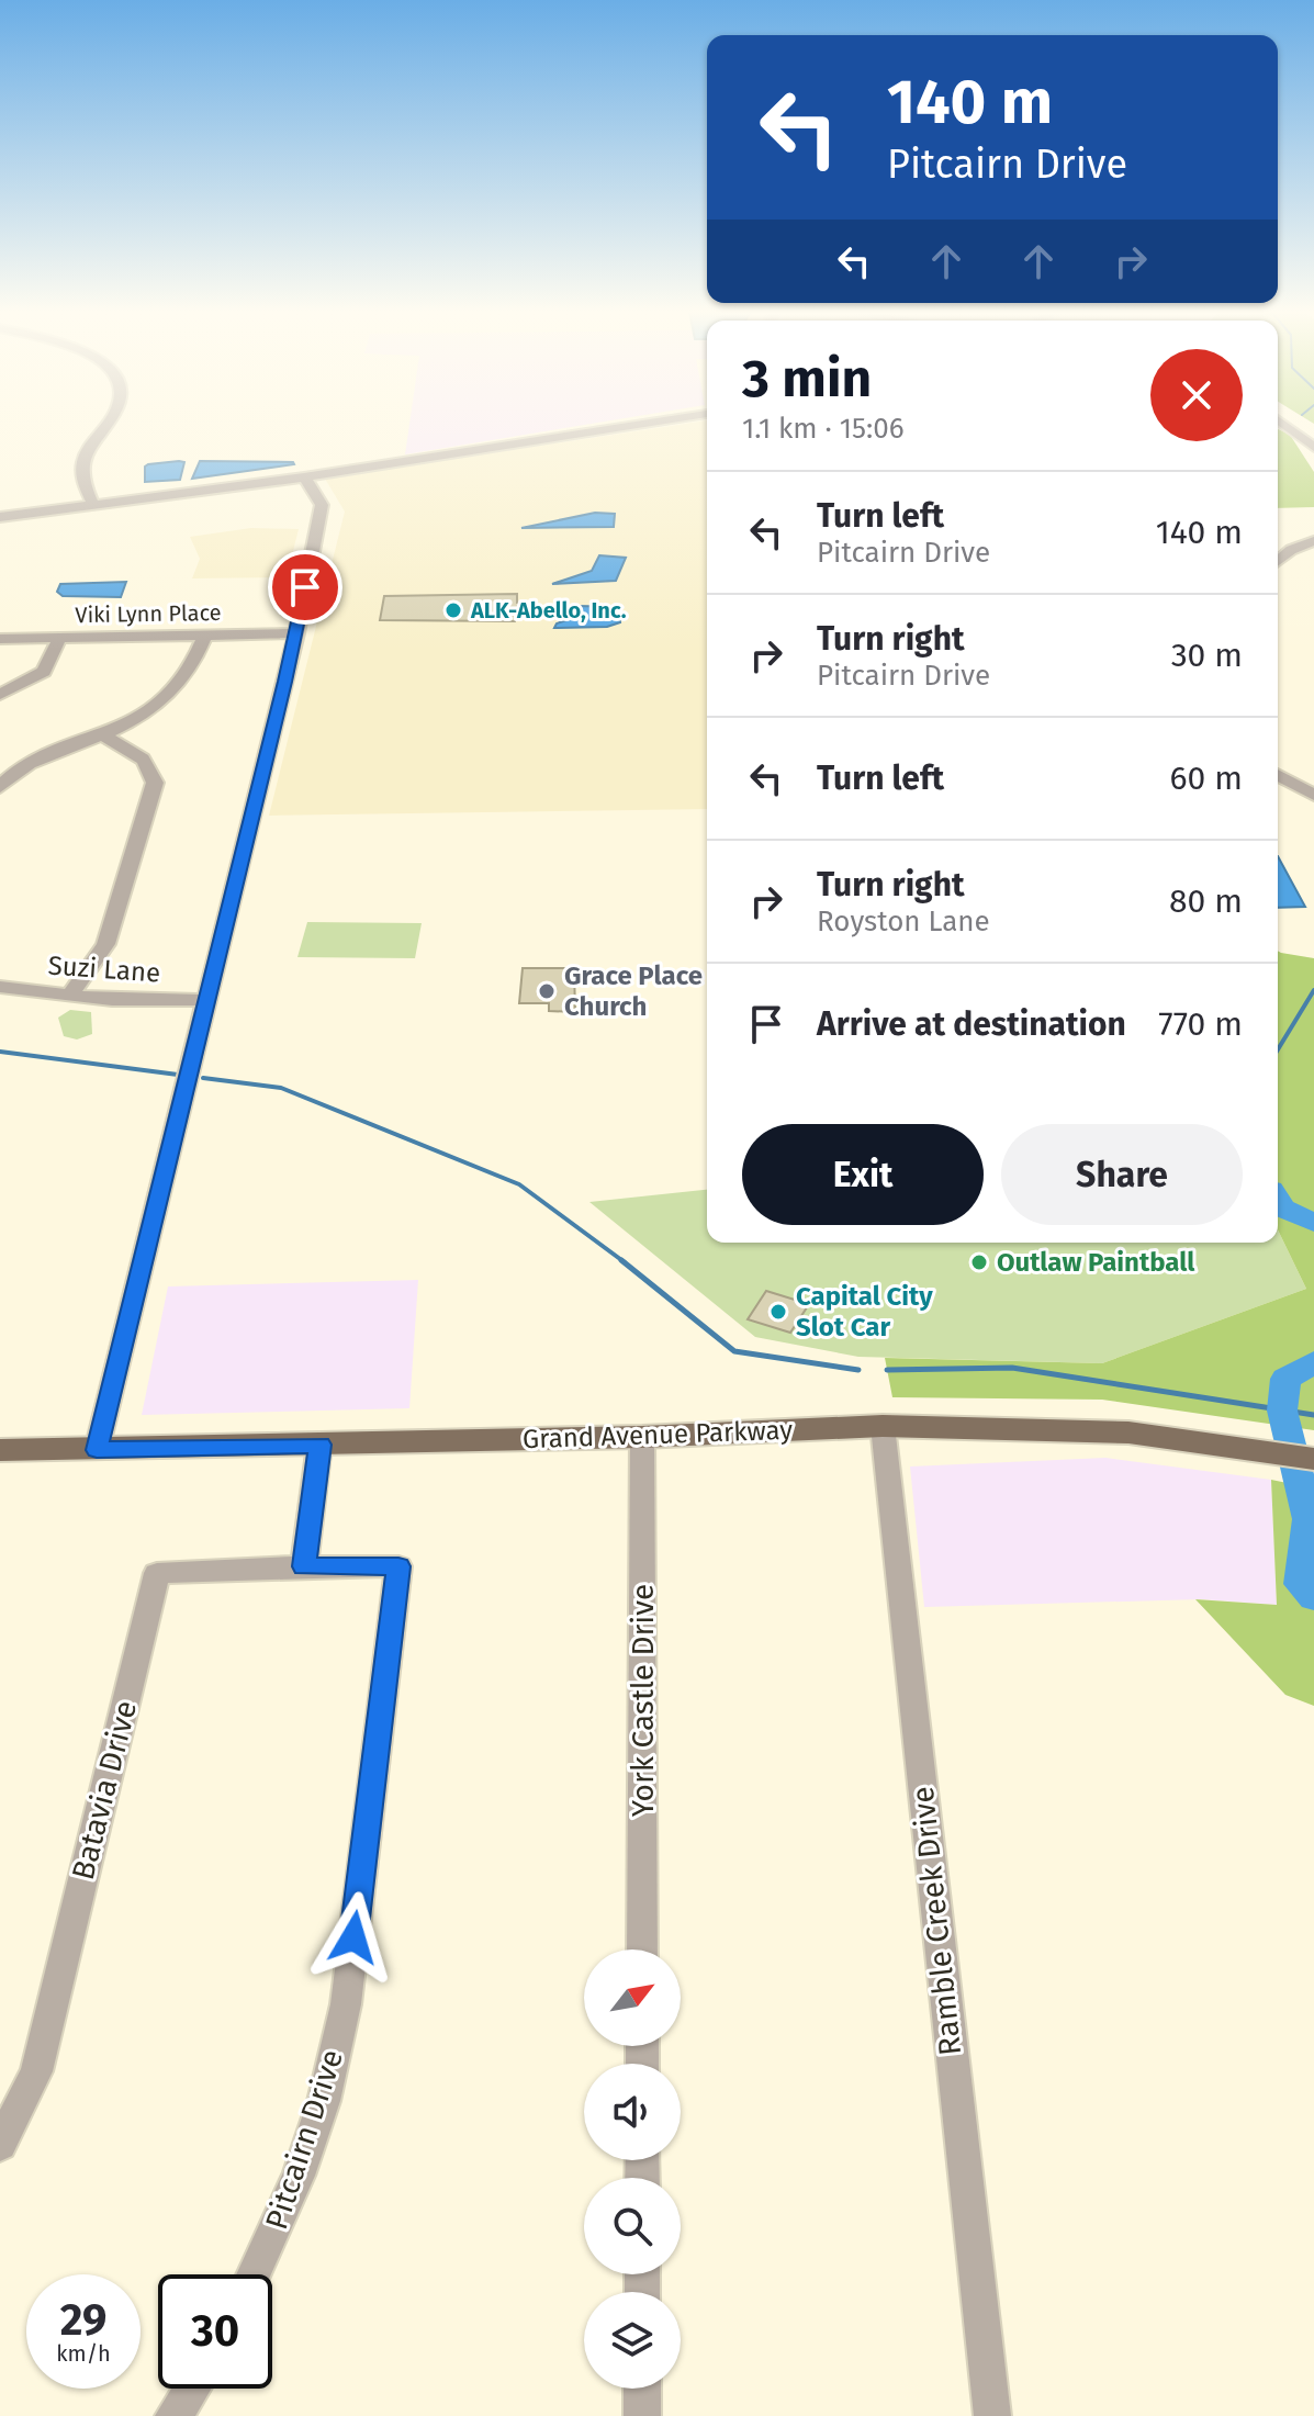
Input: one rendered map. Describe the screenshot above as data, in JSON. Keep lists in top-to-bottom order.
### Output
{
  "streets": {
    "main road": ["Grand Avenue Parkway"],
    "street": [
      "Viki Lynn Place",
      "Suzi Lane",
      "York Castle Drive",
      "Batavia Drive",
      "Ramble Creek Drive",
      "Pitcairn Drive"
    ]
  },
  "crossings": [
    ["Grand Avenue Parkway", "York Castle Drive"],
    ["Grand Avenue Parkway", "Ramble Creek Drive"],
    ["Batavia Drive", "Pitcairn Drive"]
  ],
  "places": [
    "ALK-Abello, Inc.",
    "Grace Place Church",
    "Outlaw Paintball",
    "Capital City Slot Car"
  ],
  "north": "top right",
  "page": {
    "turn": ["140 m", "Pitcairn Drive"],
    "heading": ["3 min", "1.1 km · 15:06"],
    "list": [
      {
        "name": "Turn left",
        "note": "Pitcairn Drive",
        "value": "140 m"
      },
      {
        "name": "Turn right",
        "note": "Pitcairn Drive",
        "value": "30 m"
      },
      {
        "name": "Turn left",
        "value": "60 m"
      },
      {
        "name": "Turn right",
        "note": "Royston Lane",
        "value": "80 m"
      },
      {
        "name": "Arrive at destination",
        "value": "770 m"
      }
    ],
    "buttons": ["Exit", "Share"],
    "speed": "29 km/h",
    "limit": "30"
  }
}
